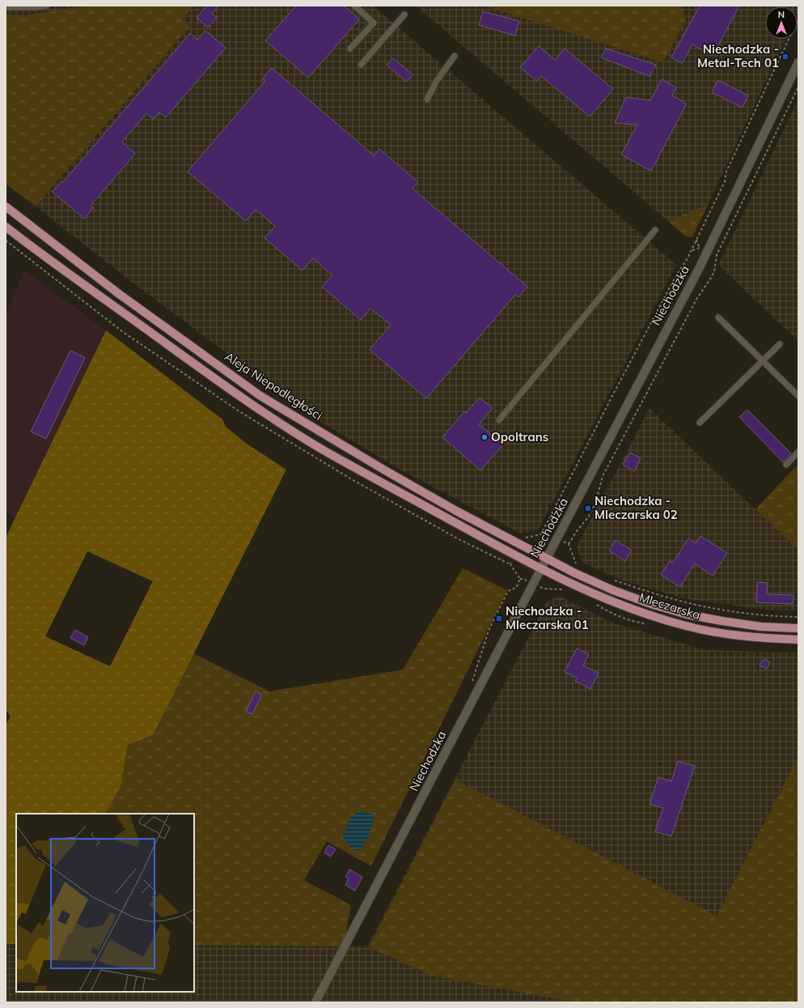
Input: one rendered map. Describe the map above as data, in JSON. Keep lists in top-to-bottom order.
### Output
{
  "streets": {
    "main road": ["Aleja Niepodległości", "Mleczarska"],
    "street": ["Niechodzka"]
  },
  "crossings": [
    ["Niechodzka", "Aleja Niepodległości"],
    ["Niechodzka", "Mleczarska"],
    ["Aleja Niepodległości", "Mleczarska"]
  ],
  "places": {
    "transit": ["Niechodzka - Metal-Tech 01", "Niechodzka - Mleczarska 02", "Niechodzka - Mleczarska 01"],
    "other": ["Opoltrans"]
  },
  "north": "top"
}
